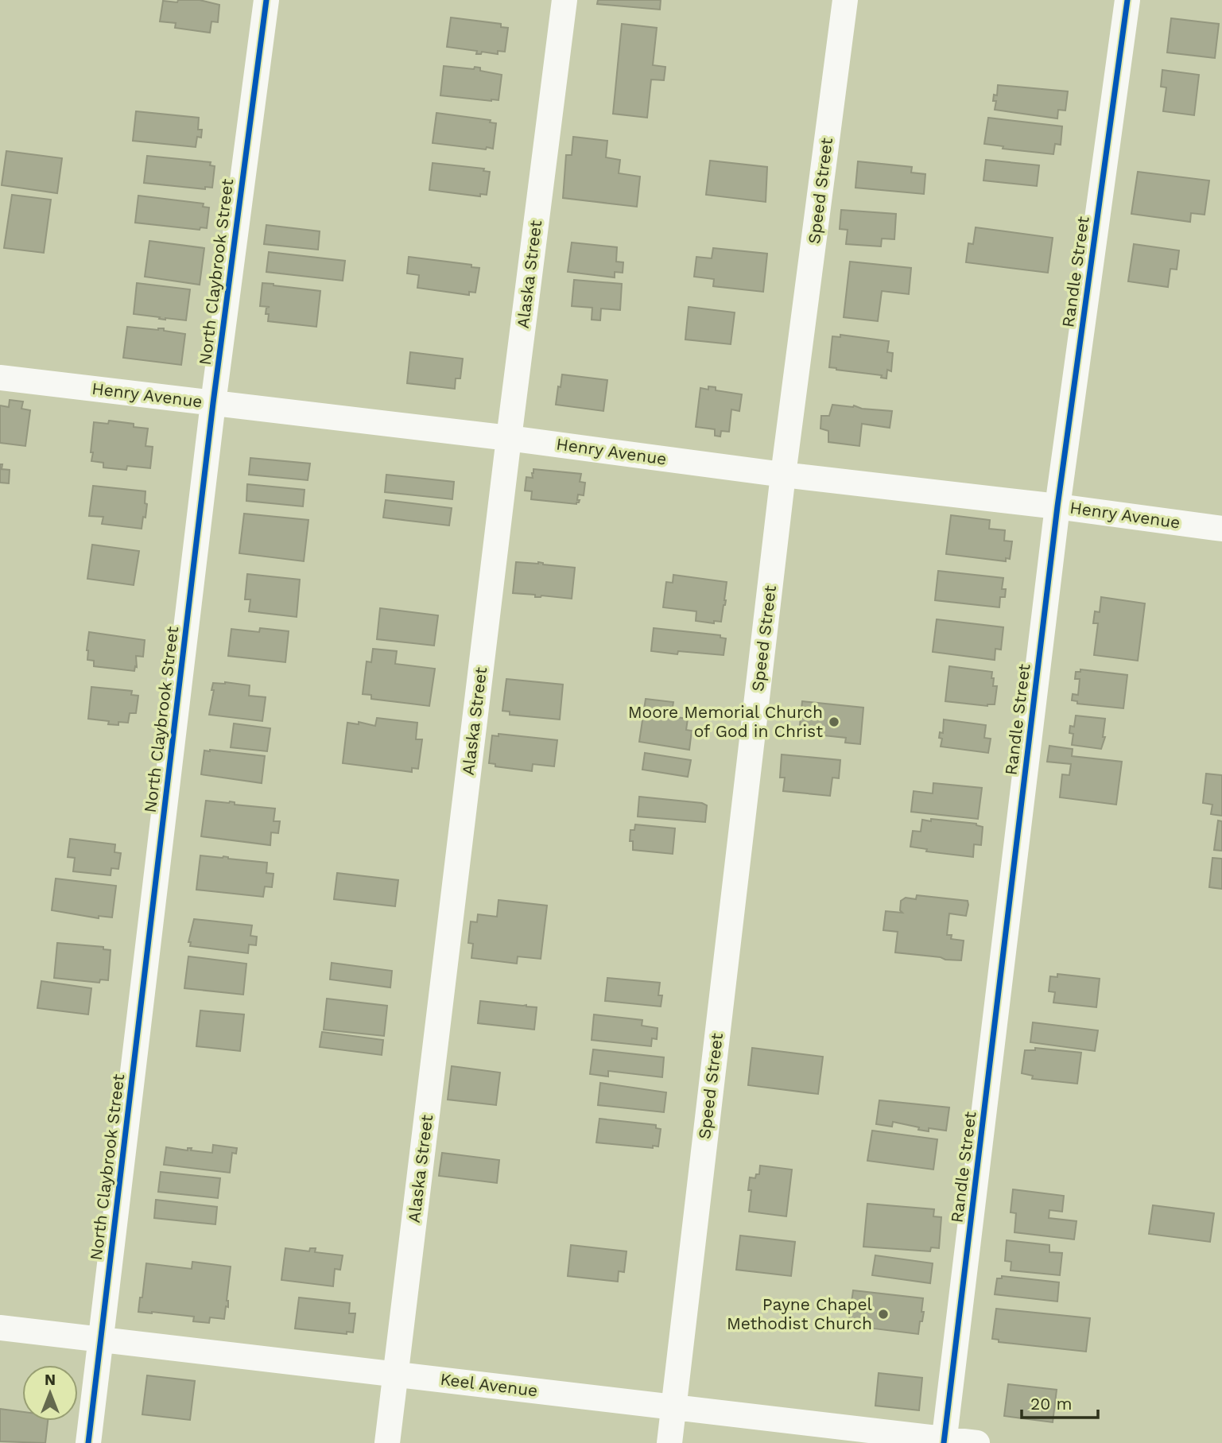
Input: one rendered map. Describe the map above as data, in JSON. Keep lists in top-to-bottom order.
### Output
{
  "streets": {
    "street": [
      "Speed Street",
      "North Claybrook Street",
      "Randle Street",
      "Alaska Street",
      "Henry Avenue",
      "Keel Avenue"
    ]
  },
  "crossings": [
    ["Speed Street", "Henry Avenue"],
    ["Speed Street", "Keel Avenue"],
    ["North Claybrook Street", "Henry Avenue"],
    ["North Claybrook Street", "Keel Avenue"],
    ["Randle Street", "Henry Avenue"],
    ["Randle Street", "Keel Avenue"],
    ["Alaska Street", "Henry Avenue"],
    ["Alaska Street", "Keel Avenue"]
  ],
  "places": ["Moore Memorial Church of God in Christ", "Payne Chapel Methodist Church"],
  "scale_bar": "20 m",
  "north": "top"
}
